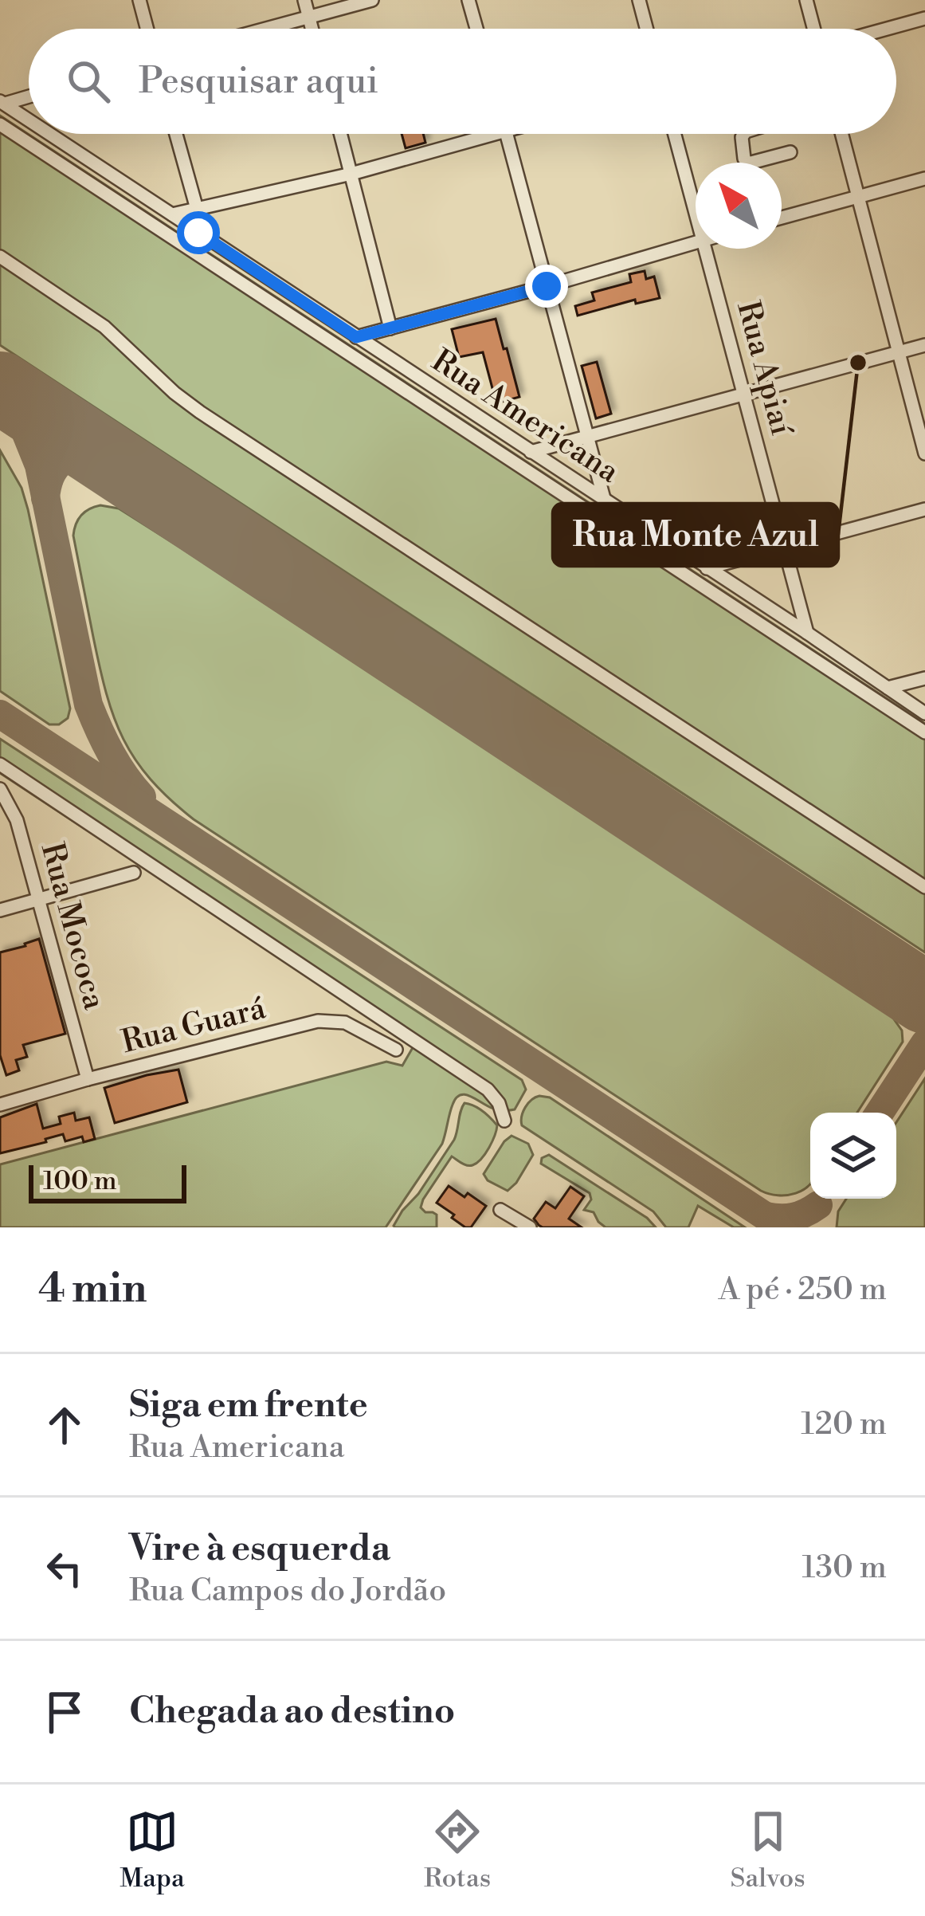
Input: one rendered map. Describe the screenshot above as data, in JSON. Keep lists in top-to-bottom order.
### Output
{
  "streets": {
    "street": [
      "Rua Apiaí",
      "Rua Americana",
      "Rua Mococa",
      "Rua Guará"
    ]
  },
  "crossings": [
    ["Rua Apiaí", "Rua Americana"],
    ["Rua Mococa", "Rua Guará"]
  ],
  "places": ["Rua Monte Azul"],
  "scale_bar": "100 m",
  "north": "top left",
  "page": {
    "search": "Pesquisar aqui",
    "scale": "100 m",
    "heading": ["4 min", "A pé · 250 m"],
    "list": [
      ["Siga em frente", "Rua Americana", "120 m"],
      ["Vire à esquerda", "Rua Campos do Jordão", "130 m"],
      "Chegada ao destino"
    ],
    "nav": ["Mapa", "Rotas", "Salvos"]
  }
}
